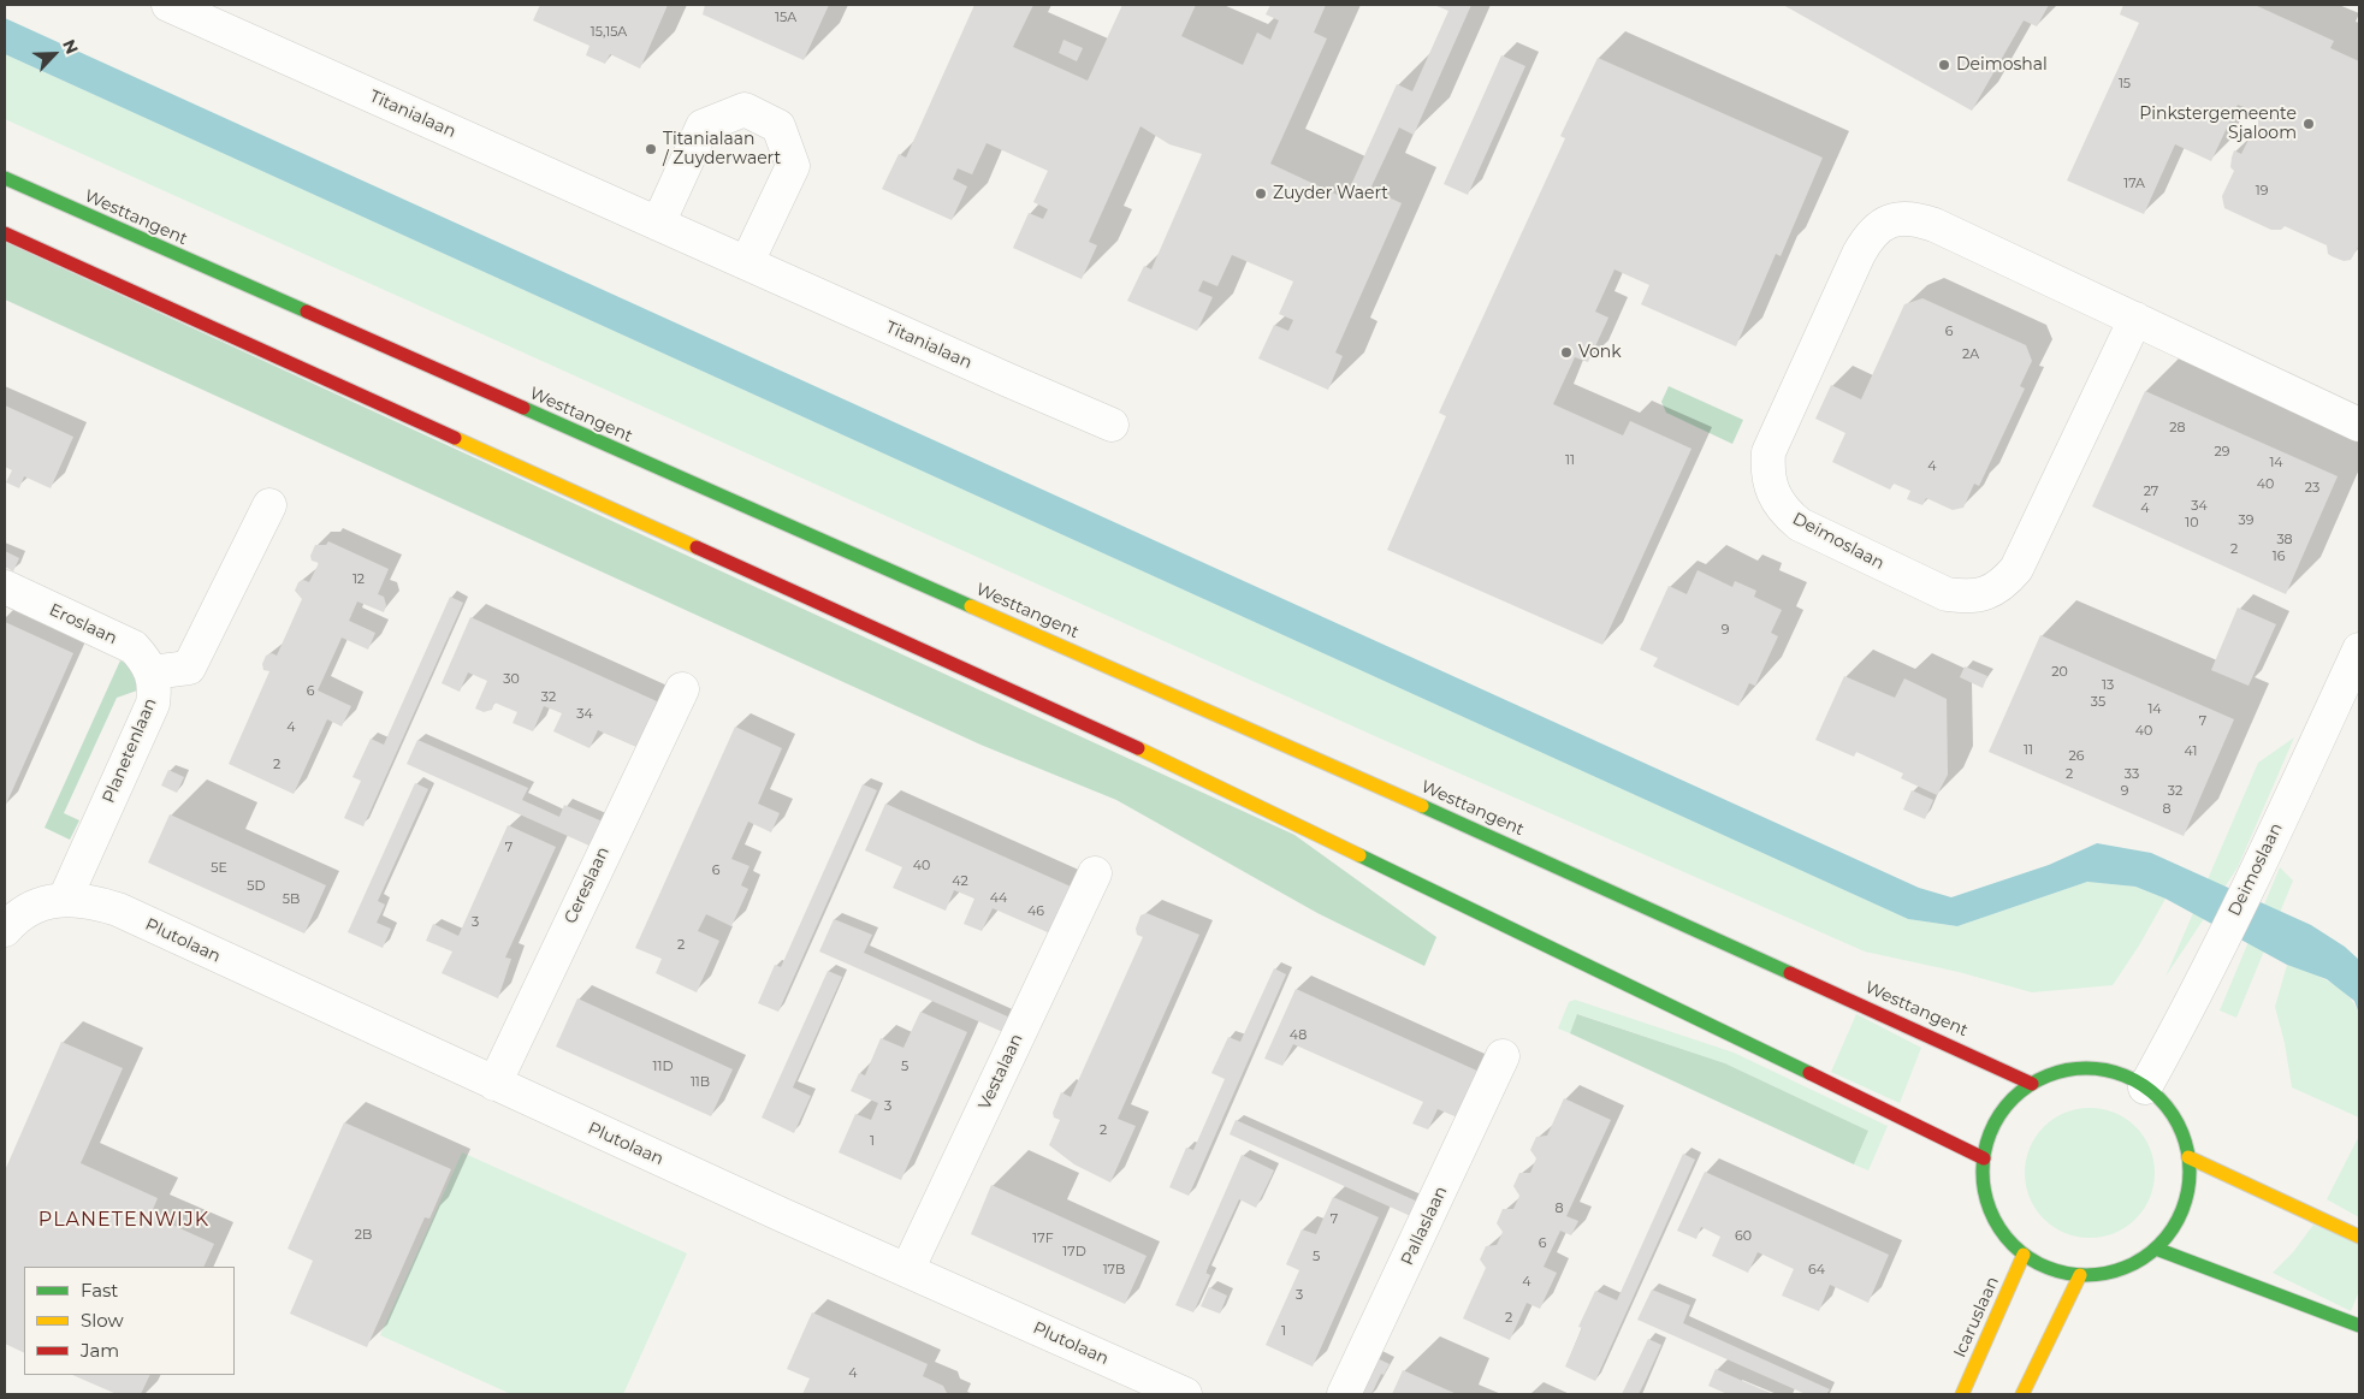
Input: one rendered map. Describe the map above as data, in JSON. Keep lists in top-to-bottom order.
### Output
{
  "streets": {
    "main road": ["Westtangent", "Icaruslaan"],
    "street": [
      "Titanialaan",
      "Deimoslaan",
      "Eroslaan",
      "Planetenlaan",
      "Cereslaan",
      "Plutolaan",
      "Vestalaan",
      "Pallaslaan"
    ]
  },
  "crossings": [
    ["Westtangent", "Deimoslaan"],
    ["Westtangent", "Icaruslaan"],
    ["Deimoslaan", "Icaruslaan"],
    ["Eroslaan", "Planetenlaan"],
    ["Planetenlaan", "Plutolaan"],
    ["Cereslaan", "Plutolaan"],
    ["Plutolaan", "Vestalaan"]
  ],
  "districts": ["PLANETENWIJK"],
  "places": [
    "Deimoshal",
    "Pinkstergemeente Sjaloom",
    "Titanialaan / Zuyderwaert",
    "Zuyder Waert",
    "Vonk"
  ],
  "house_numbers": [
    "15A",
    "15,15A",
    "15",
    "17A",
    "19",
    "6",
    "2A",
    "28",
    "29",
    "11",
    "14",
    "4",
    "40",
    "23",
    "27",
    "34",
    "4",
    "39",
    "10",
    "38",
    "2",
    "16",
    "12",
    "9",
    "20",
    "30",
    "13",
    "6",
    "32",
    "35",
    "14",
    "34",
    "7",
    "4",
    "40",
    "11",
    "41",
    "26",
    "2",
    "2",
    "33",
    "9",
    "32",
    "8",
    "7",
    "40",
    "5E",
    "6",
    "42",
    "5D",
    "44",
    "5B",
    "46",
    "3",
    "2",
    "48",
    "11D",
    "5",
    "11B",
    "3",
    "2",
    "1",
    "8",
    "7",
    "2B",
    "60",
    "17F",
    "6",
    "17D",
    "5",
    "17B",
    "64",
    "4",
    "3",
    "2",
    "1",
    "4"
  ],
  "legend": ["Fast", "Slow", "Jam"],
  "north": "top right"
}
